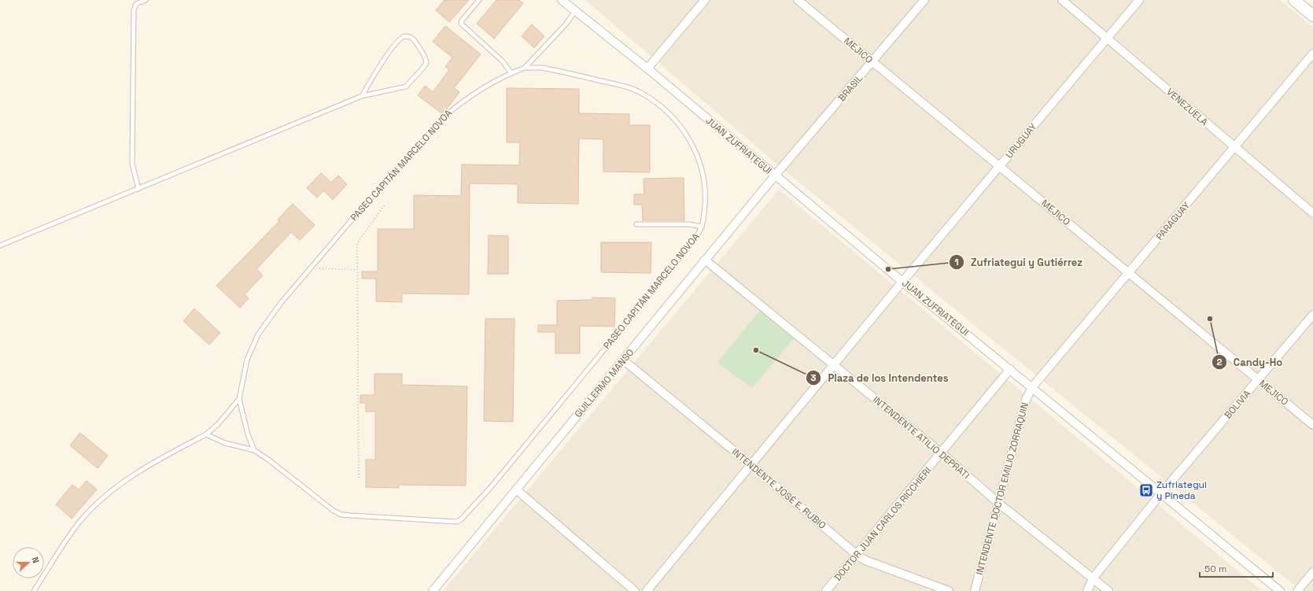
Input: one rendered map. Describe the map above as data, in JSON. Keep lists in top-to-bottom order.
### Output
{
  "streets": {
    "street": [
      "MEJICO",
      "BRASIL",
      "VENEZUELA",
      "URUGUAY",
      "JUAN ZUFRIATEGUI",
      "PARAGUAY",
      "GUILLERMO MANSO",
      "BOLIVIA",
      "INTENDENTE ATILIO DEPRATI",
      "INTENDENTE JOSÉ E. RUBIO",
      "INTENDENTE DOCTOR EMILIO ZORRAQUIN",
      "DOCTOR JUAN CARLOS RICCHIERI"
    ],
    "lane": ["PASEO CAPITÁN MARCELO NOVOA"]
  },
  "crossings": [
    ["MEJICO", "BRASIL"],
    ["MEJICO", "URUGUAY"],
    ["MEJICO", "PARAGUAY"],
    ["MEJICO", "BOLIVIA"],
    ["BRASIL", "JUAN ZUFRIATEGUI"],
    ["BRASIL", "GUILLERMO MANSO"],
    ["VENEZUELA", "URUGUAY"],
    ["VENEZUELA", "PARAGUAY"],
    ["URUGUAY", "JUAN ZUFRIATEGUI"],
    ["URUGUAY", "INTENDENTE ATILIO DEPRATI"],
    ["URUGUAY", "INTENDENTE JOSÉ E. RUBIO"],
    ["JUAN ZUFRIATEGUI", "PARAGUAY"],
    ["JUAN ZUFRIATEGUI", "GUILLERMO MANSO"],
    ["JUAN ZUFRIATEGUI", "BOLIVIA"],
    ["JUAN ZUFRIATEGUI", "INTENDENTE DOCTOR EMILIO ZORRAQUIN"],
    ["JUAN ZUFRIATEGUI", "DOCTOR JUAN CARLOS RICCHIERI"],
    ["PARAGUAY", "INTENDENTE DOCTOR EMILIO ZORRAQUIN"],
    ["GUILLERMO MANSO", "INTENDENTE ATILIO DEPRATI"],
    ["GUILLERMO MANSO", "INTENDENTE JOSÉ E. RUBIO"],
    ["BOLIVIA", "INTENDENTE ATILIO DEPRATI"],
    ["INTENDENTE ATILIO DEPRATI", "INTENDENTE DOCTOR EMILIO ZORRAQUIN"],
    ["INTENDENTE ATILIO DEPRATI", "DOCTOR JUAN CARLOS RICCHIERI"],
    ["INTENDENTE JOSÉ E. RUBIO", "DOCTOR JUAN CARLOS RICCHIERI"]
  ],
  "places": {
    "other": ["Zufriategui y Gutiérrez", "Candy-Ho", "Plaza de los Intendentes"],
    "bus stop": ["Zufriategui y Pineda"]
  },
  "scale_bar": "50 m",
  "north": "right"
}
